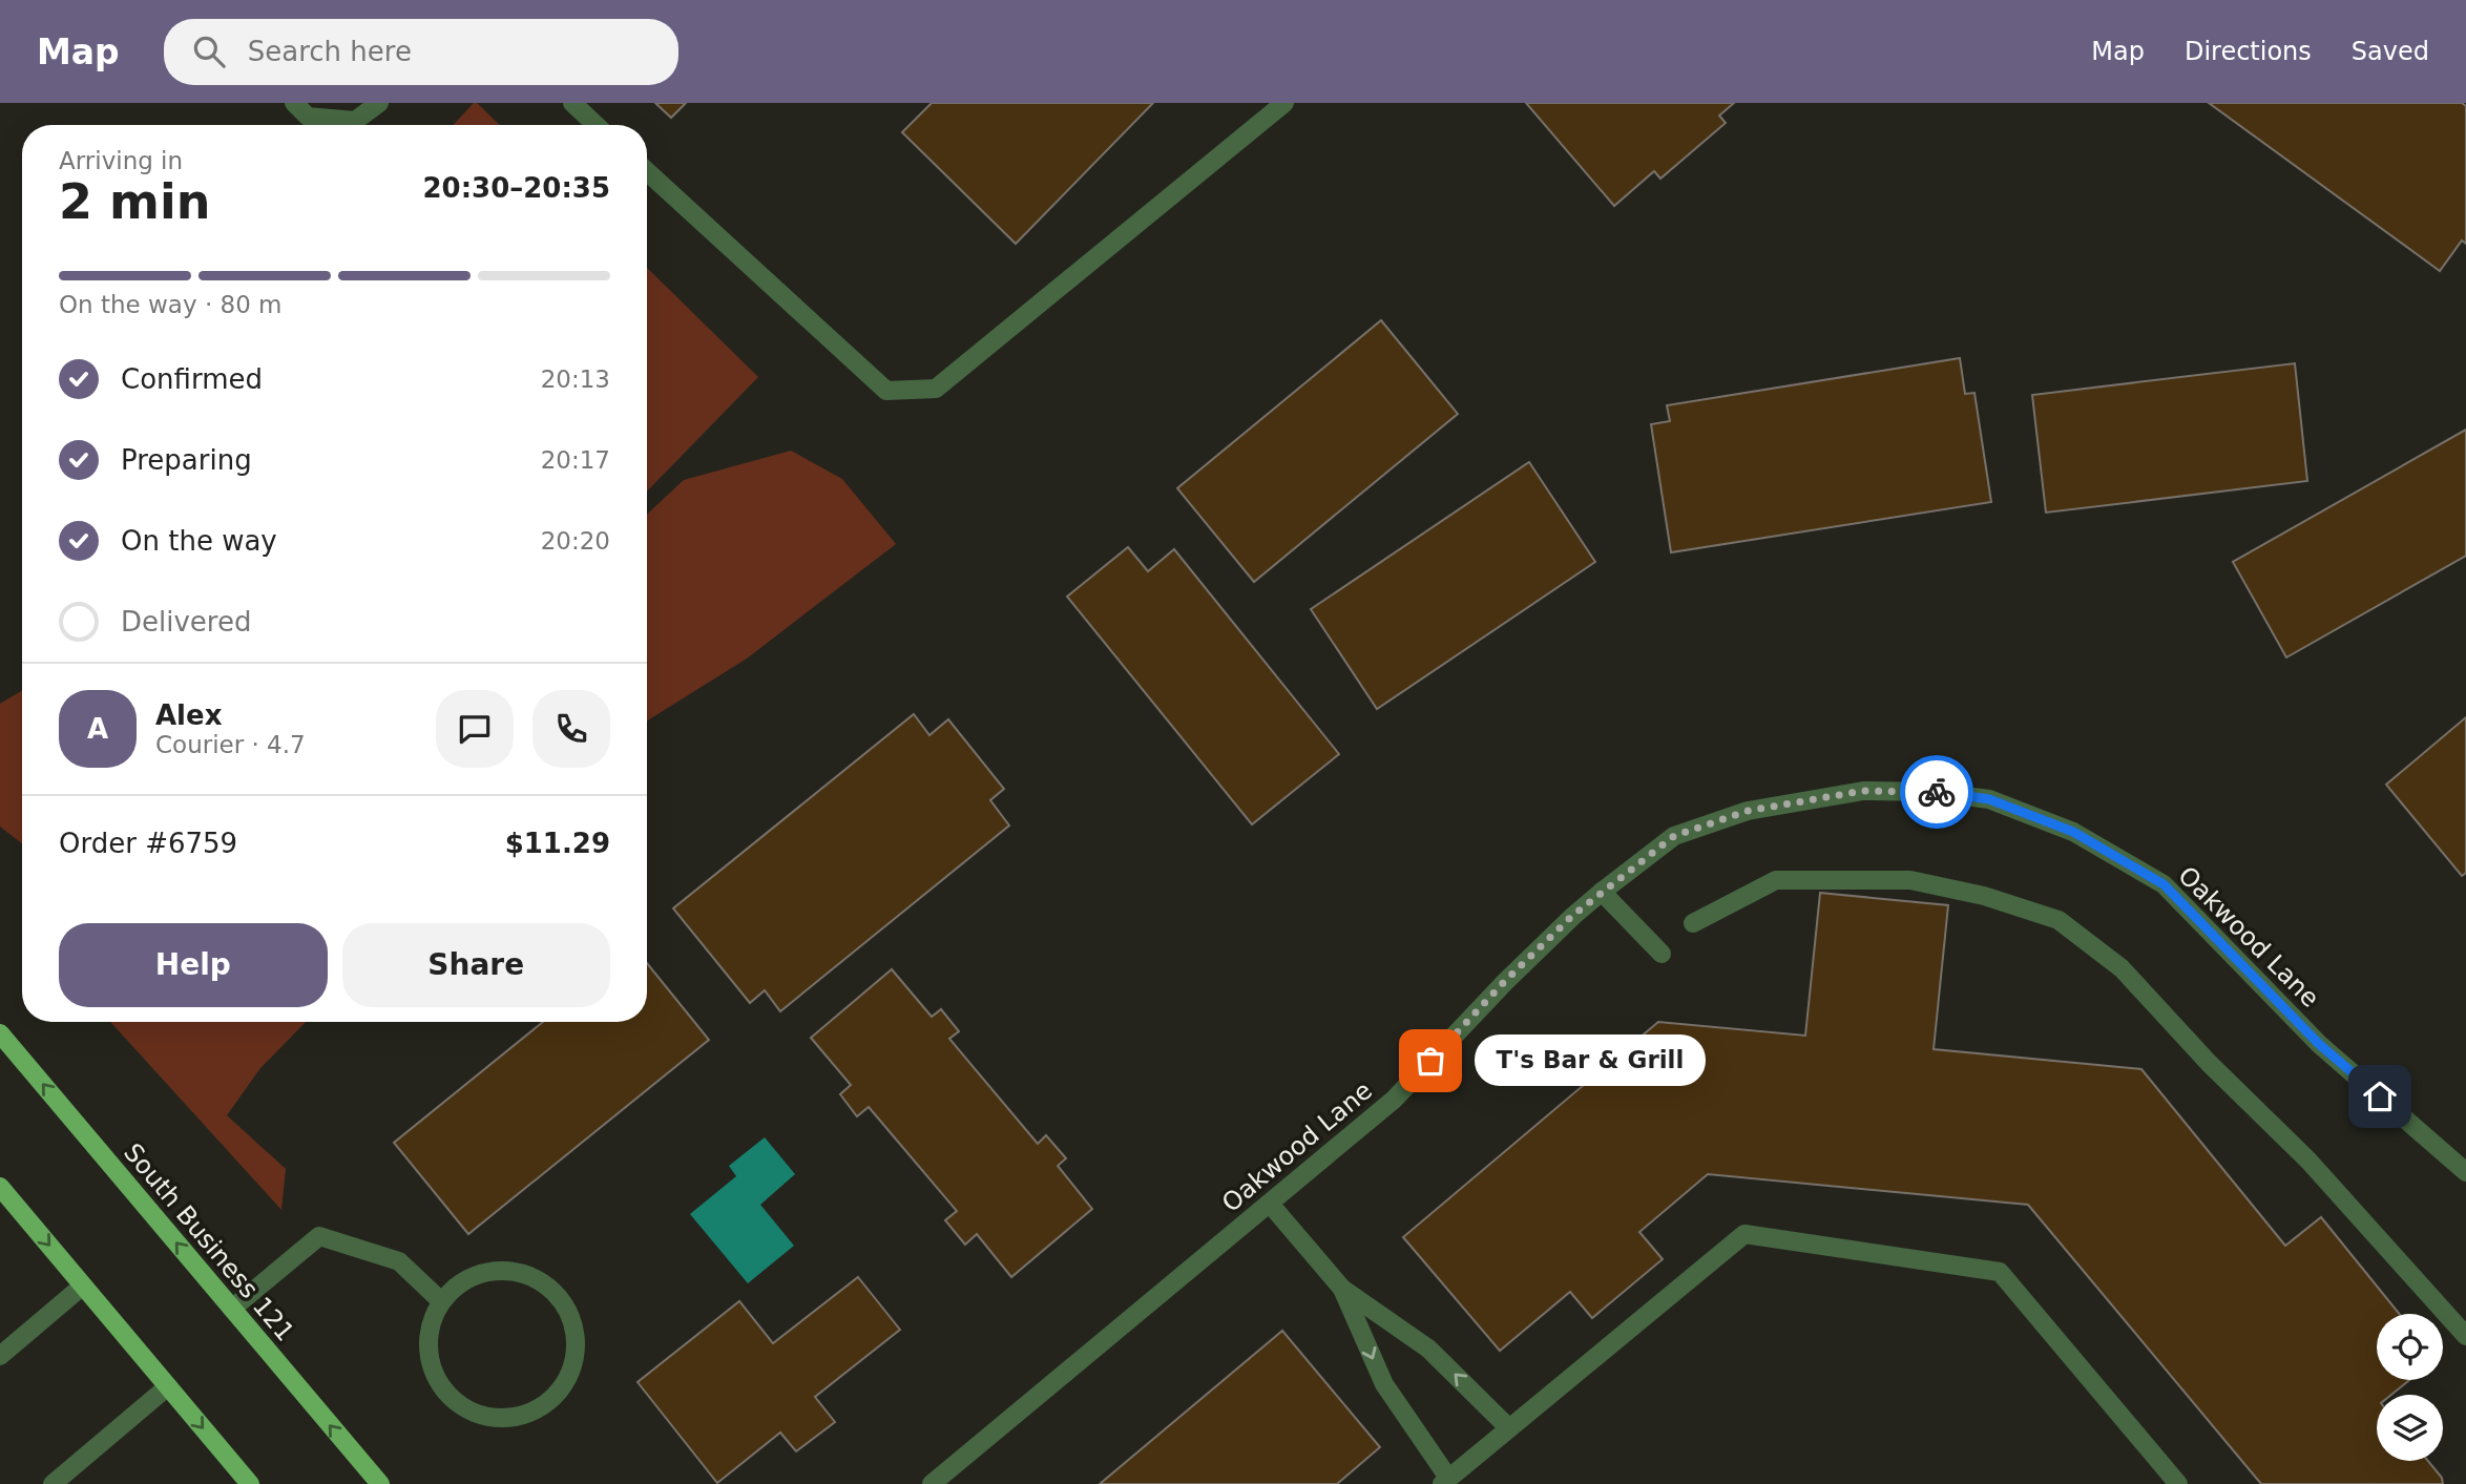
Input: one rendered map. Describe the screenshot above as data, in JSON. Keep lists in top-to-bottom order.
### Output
{
  "streets": {
    "main road": ["South Business 121"],
    "street": ["Oakwood Lane"]
  },
  "places": ["T's Bar & Grill"],
  "page": {
    "header": "Map",
    "search": "Search here",
    "nav": ["Map", "Directions", "Saved"],
    "heading": ["2 min", "Arriving in", "20:30–20:35"],
    "panel": [
      "Alex",
      "Courier · 4.7",
      "Order #6759",
      "$11.29"
    ],
    "bar": "On the way · 80 m",
    "list": [
      ["Confirmed", "20:13"],
      ["Preparing", "20:17"],
      ["On the way", "20:20"],
      "Delivered"
    ],
    "round": "A",
    "buttons": ["Help", "Share"],
    "bubble": "T's Bar & Grill"
  }
}
